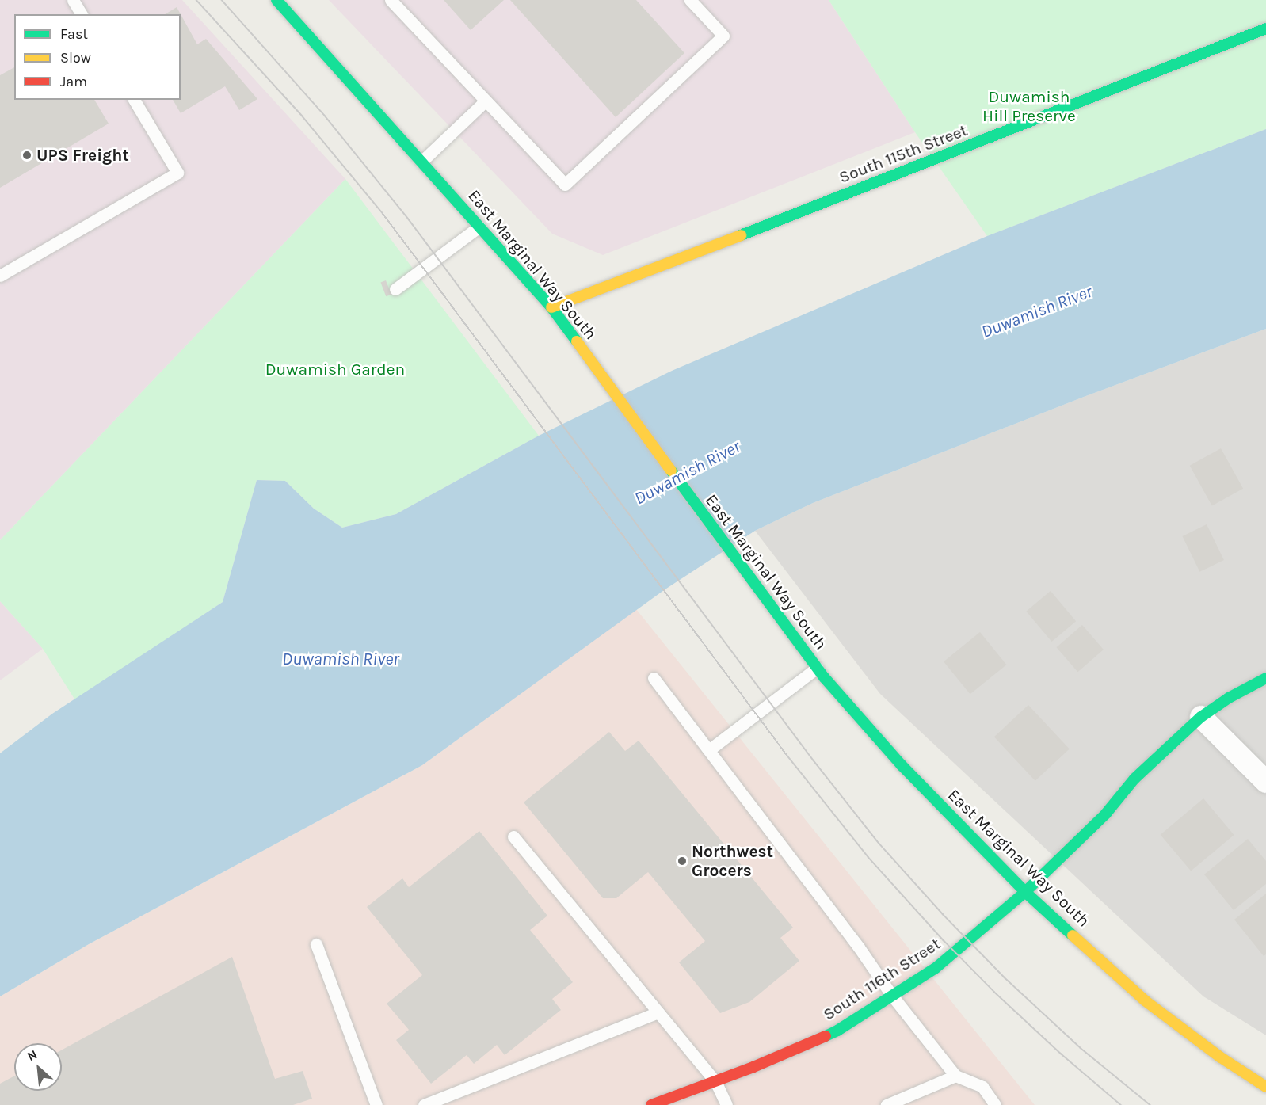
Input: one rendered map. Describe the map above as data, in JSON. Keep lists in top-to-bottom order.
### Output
{
  "streets": {
    "street": ["South 115th Street", "East Marginal Way South", "South 116th Street"]
  },
  "crossings": [
    ["South 115th Street", "East Marginal Way South"],
    ["East Marginal Way South", "South 116th Street"]
  ],
  "water": ["Duwamish River"],
  "parks": ["Duwamish Hill Preserve", "Duwamish Garden"],
  "places": ["UPS Freight", "Northwest Grocers"],
  "legend": ["Fast", "Slow", "Jam"],
  "north": "top left"
}
